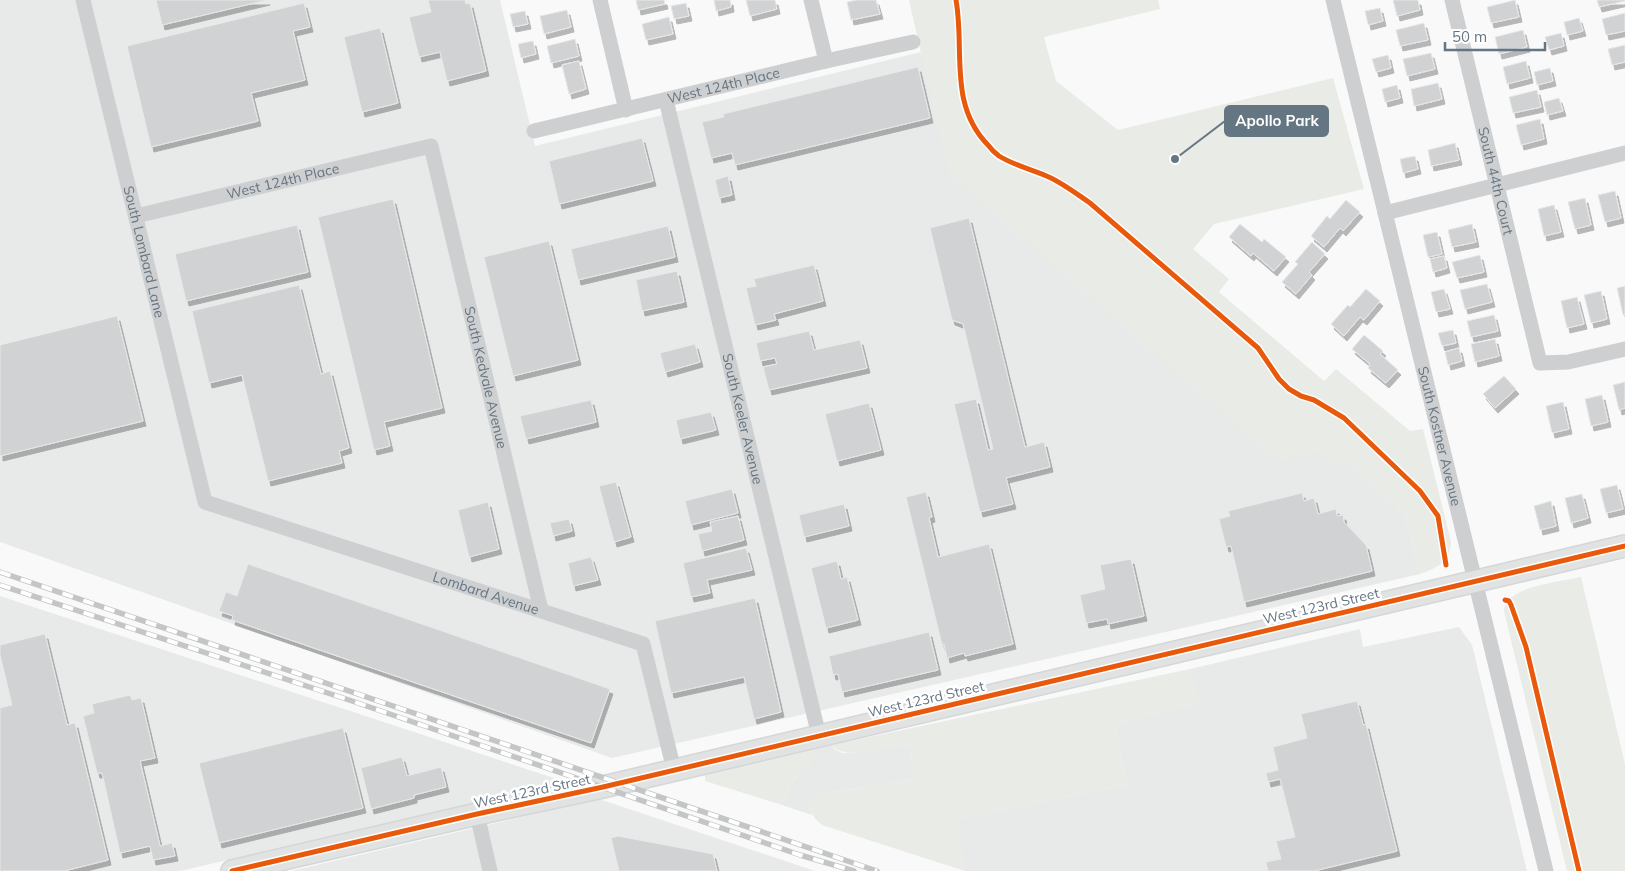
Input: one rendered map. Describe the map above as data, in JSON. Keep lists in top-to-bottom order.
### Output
{
  "streets": {
    "street": [
      "West 124th Place",
      "South 44th Court",
      "South Lombard Lane",
      "South Kedvale Avenue",
      "South Keeler Avenue",
      "South Kostner Avenue",
      "Lombard Avenue",
      "West 123rd Street"
    ]
  },
  "crossings": [
    ["West 124th Place", "South Lombard Lane"],
    ["West 124th Place", "South Kedvale Avenue"],
    ["West 124th Place", "South Keeler Avenue"],
    ["South Lombard Lane", "Lombard Avenue"],
    ["South Kedvale Avenue", "Lombard Avenue"],
    ["South Keeler Avenue", "West 123rd Street"],
    ["South Kostner Avenue", "West 123rd Street"],
    ["Lombard Avenue", "West 123rd Street"]
  ],
  "places": ["Apollo Park"],
  "scale_bar": "50 m"
}
